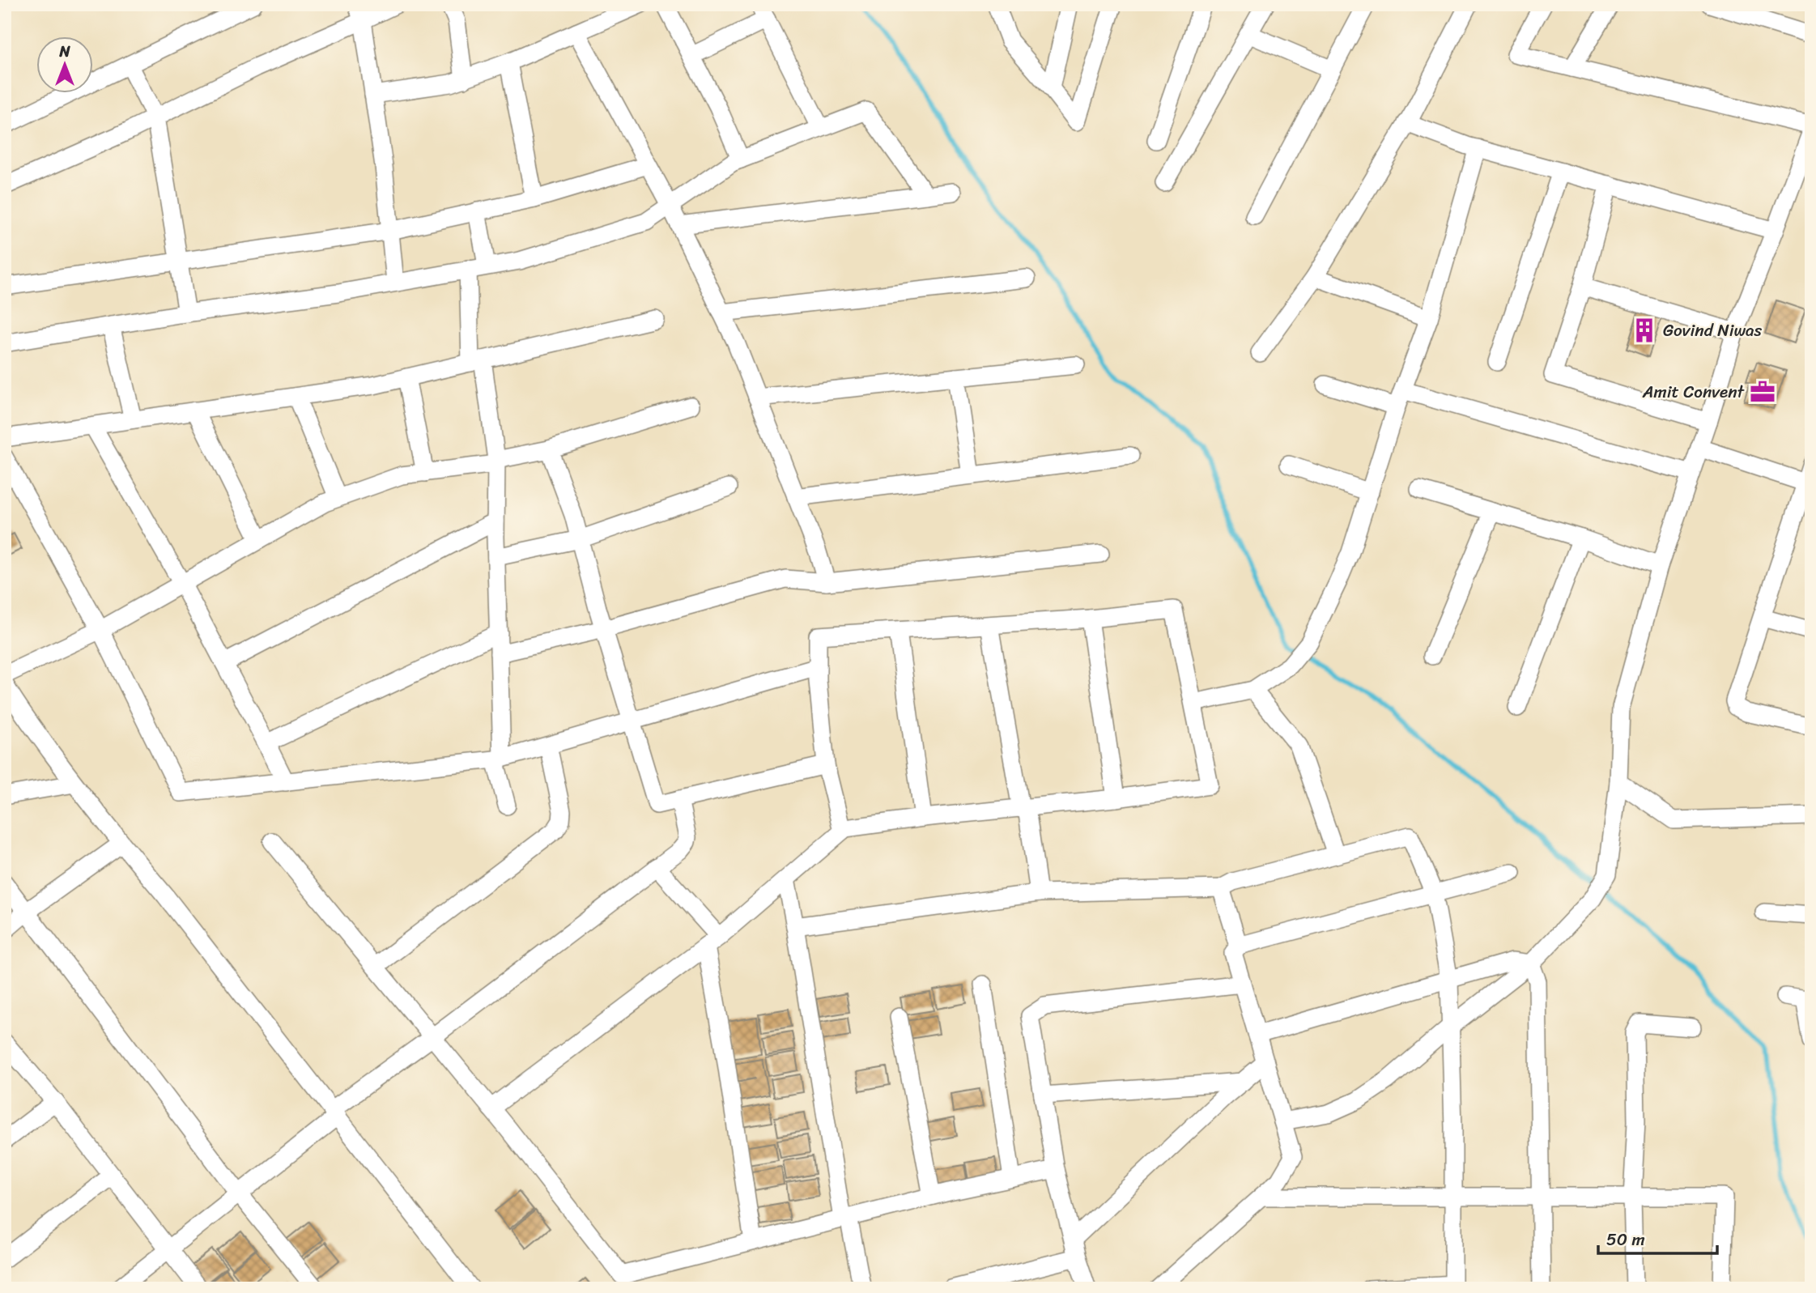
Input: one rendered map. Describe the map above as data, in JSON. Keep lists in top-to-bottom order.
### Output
{
  "places": {
    "building": ["Govind Niwas"],
    "office": ["Amit Convent"]
  },
  "scale_bar": "50 m",
  "north": "top"
}
